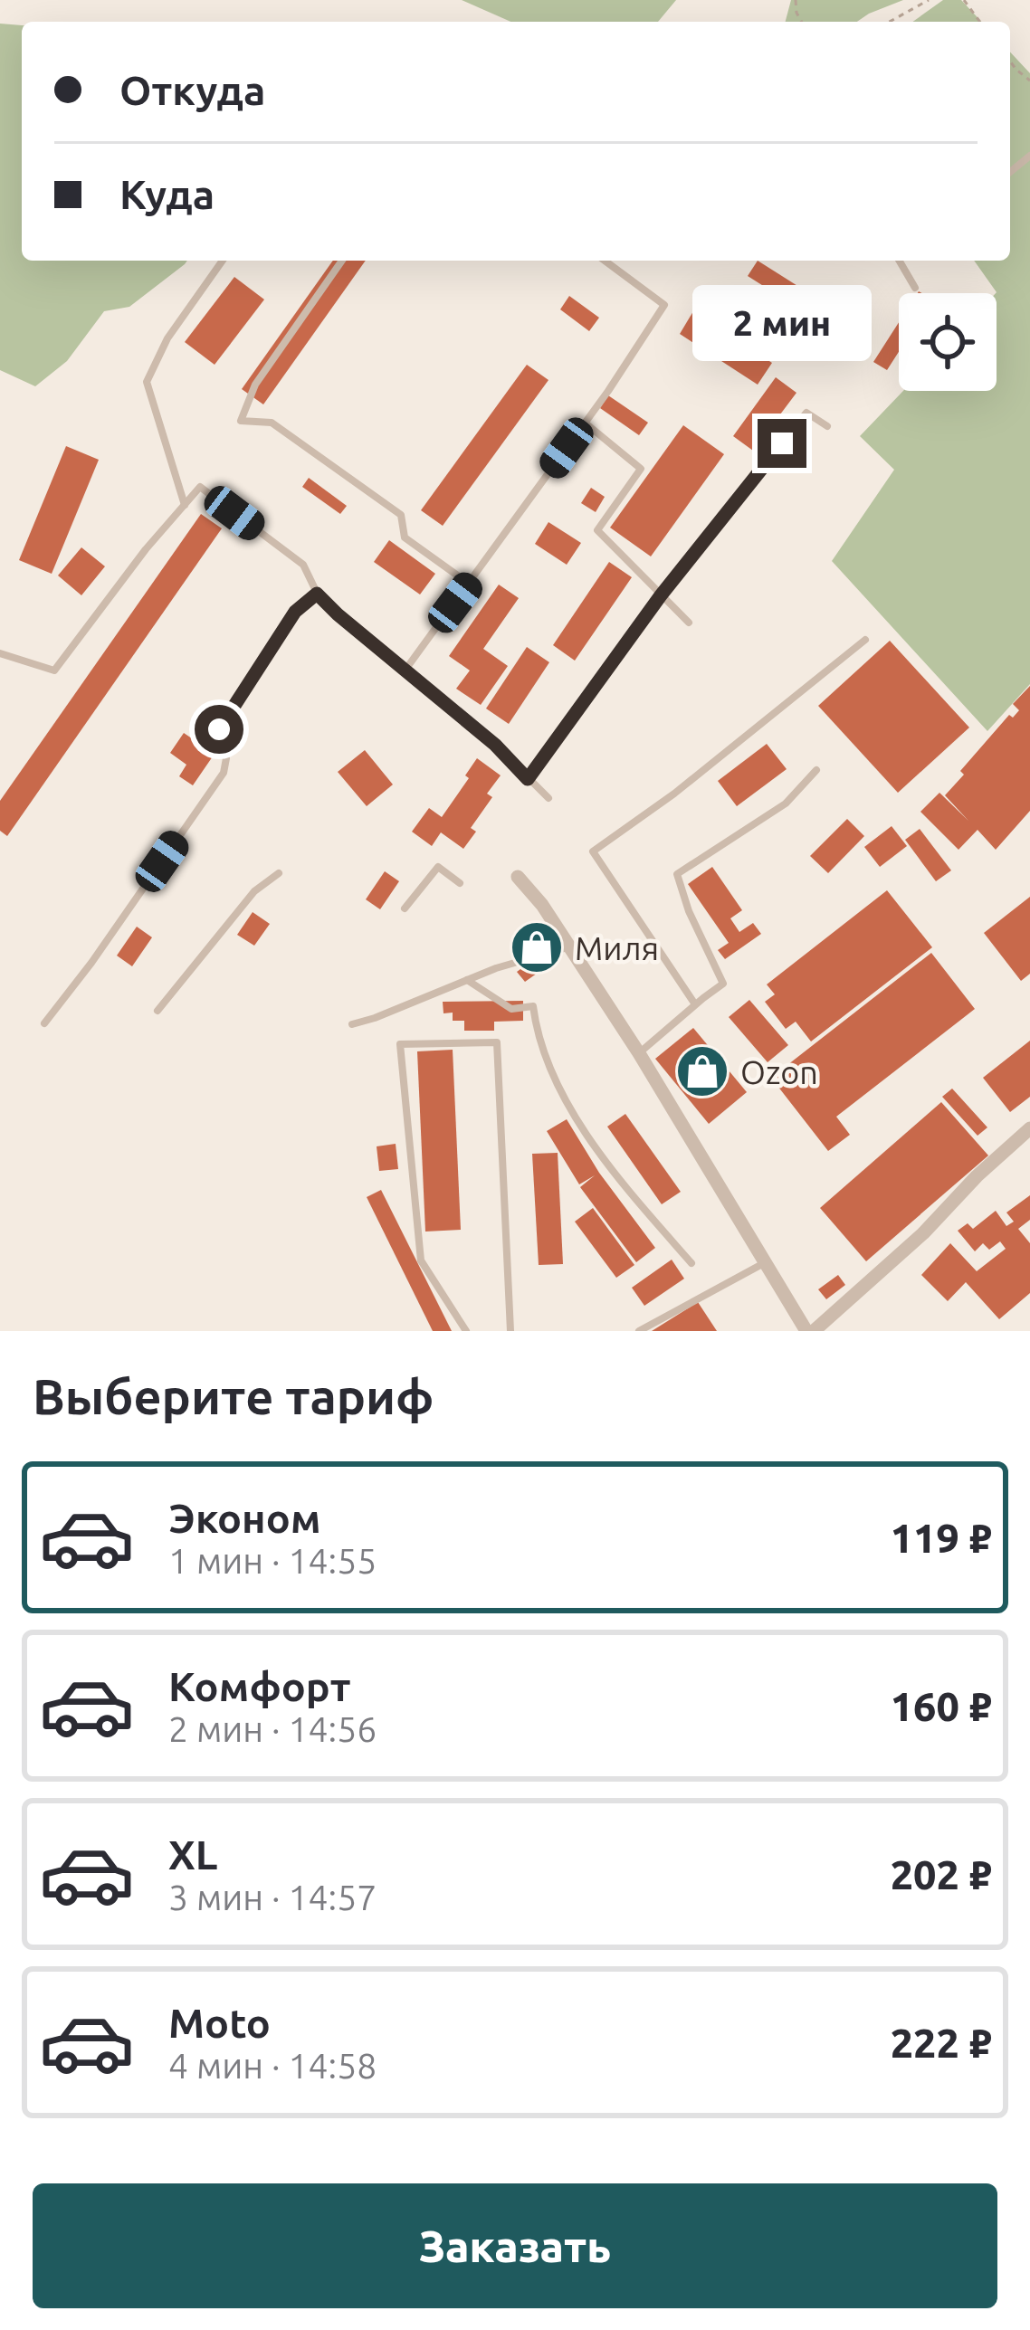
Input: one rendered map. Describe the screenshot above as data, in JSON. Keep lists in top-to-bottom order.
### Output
{
  "places": {
    "shop": ["Миля", "Ozon"]
  },
  "page": {
    "banner": ["Откуда", "Куда"],
    "bubble": "2 мин",
    "heading": "Выберите тариф",
    "list": [
      {
        "name": "Эконом",
        "note": "1 мин · 14:55",
        "value": "119 ₽"
      },
      {
        "name": "Комфорт",
        "note": "2 мин · 14:56",
        "value": "160 ₽"
      },
      {
        "name": "XL",
        "note": "3 мин · 14:57",
        "value": "202 ₽"
      },
      {
        "name": "Moto",
        "note": "4 мин · 14:58",
        "value": "222 ₽"
      }
    ],
    "buttons": "Заказать"
  }
}
